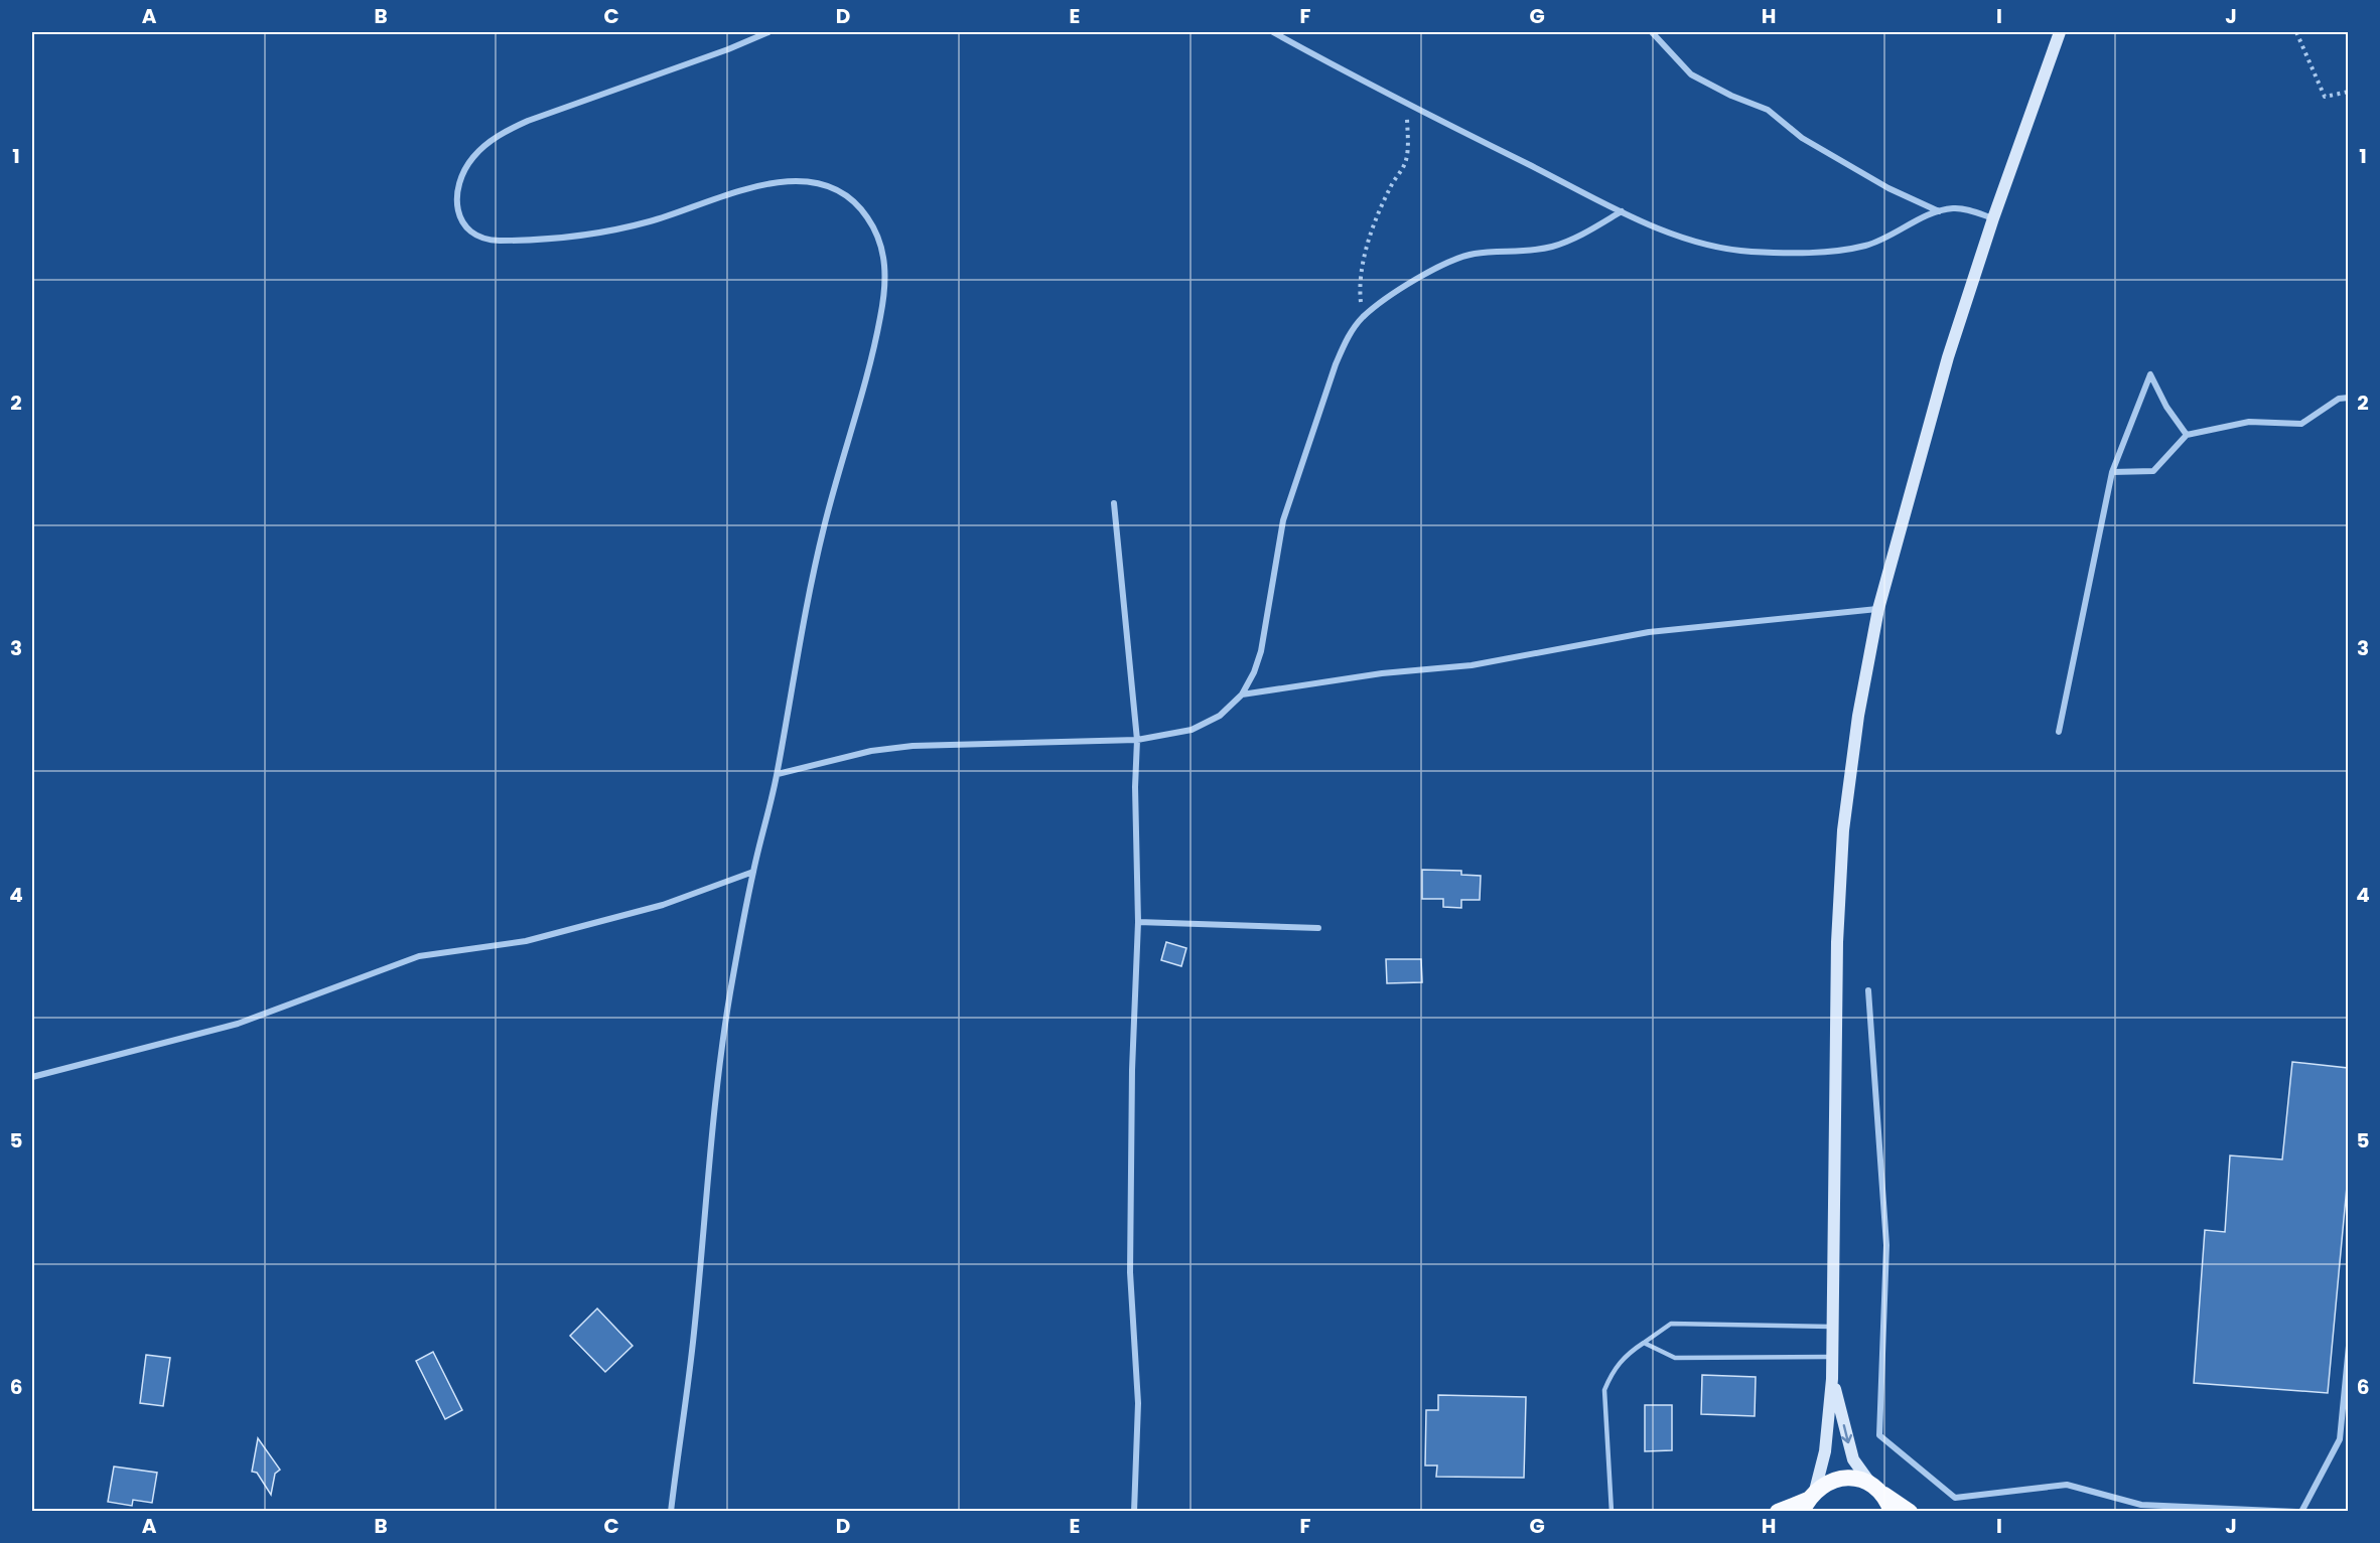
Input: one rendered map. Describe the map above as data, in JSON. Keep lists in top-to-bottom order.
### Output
{
  "grid": {
    "columns": [
      "A",
      "B",
      "C",
      "D",
      "E",
      "F",
      "G",
      "H",
      "I",
      "J"
    ],
    "rows": [
      "1",
      "2",
      "3",
      "4",
      "5",
      "6"
    ]
  }
}
